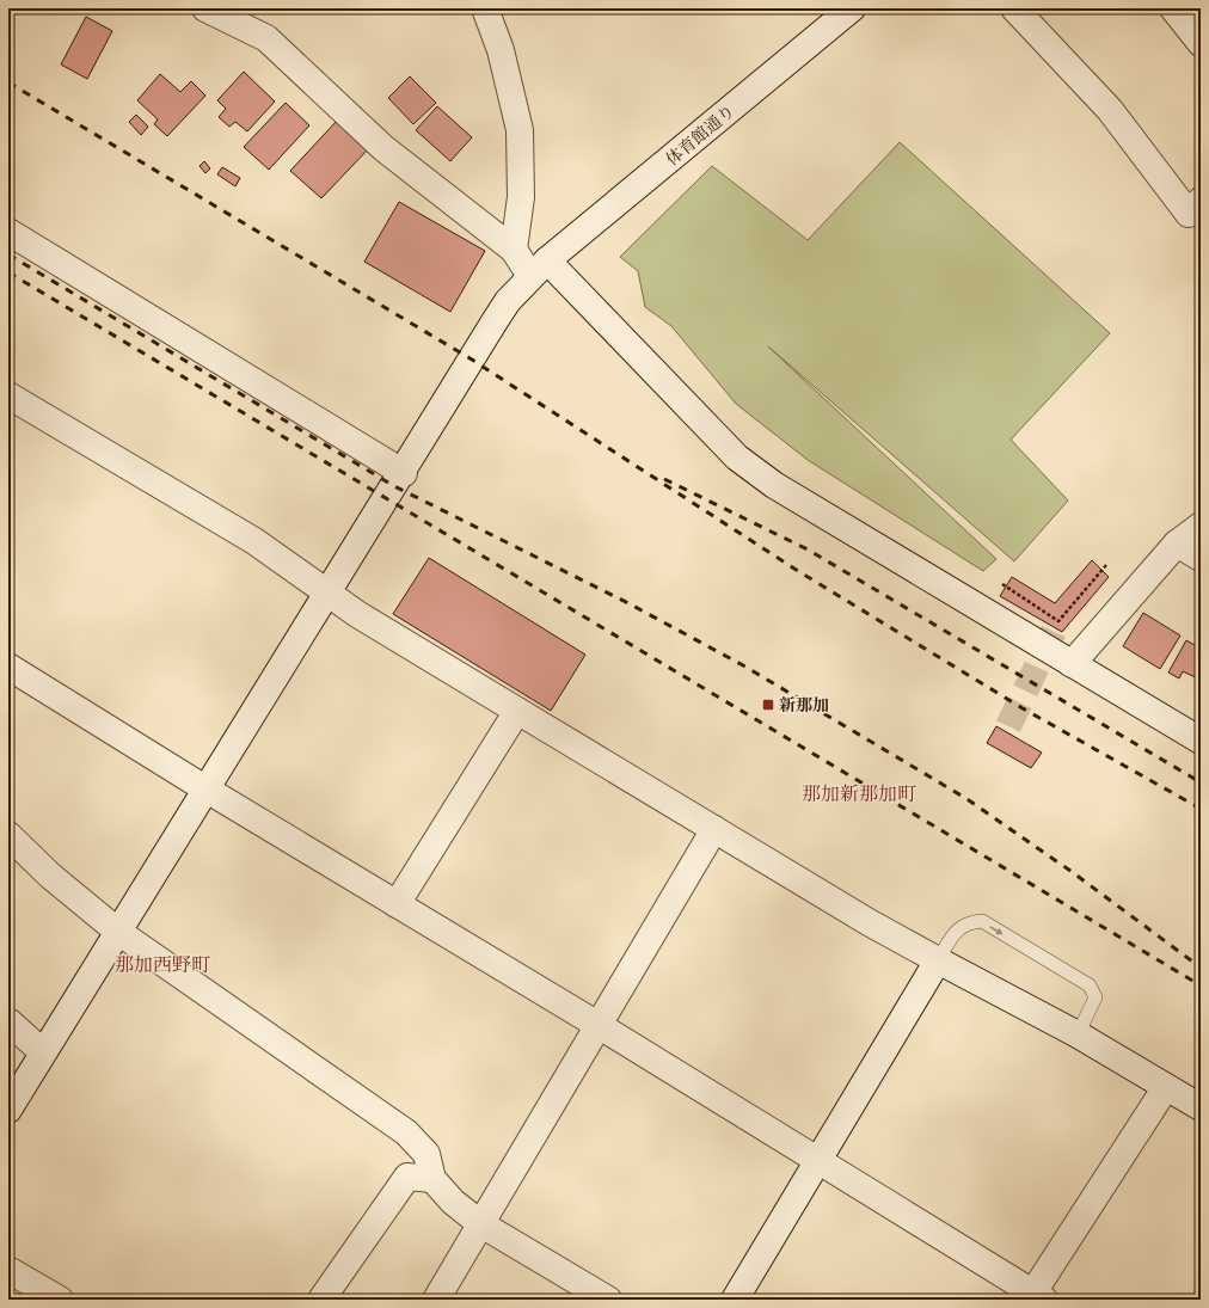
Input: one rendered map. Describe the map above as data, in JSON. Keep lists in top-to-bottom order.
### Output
{
  "streets": {
    "street": ["体育館通り"]
  },
  "districts": ["那加新那加町", "那加西野町"],
  "places": {
    "transit": ["新那加"]
  }
}
